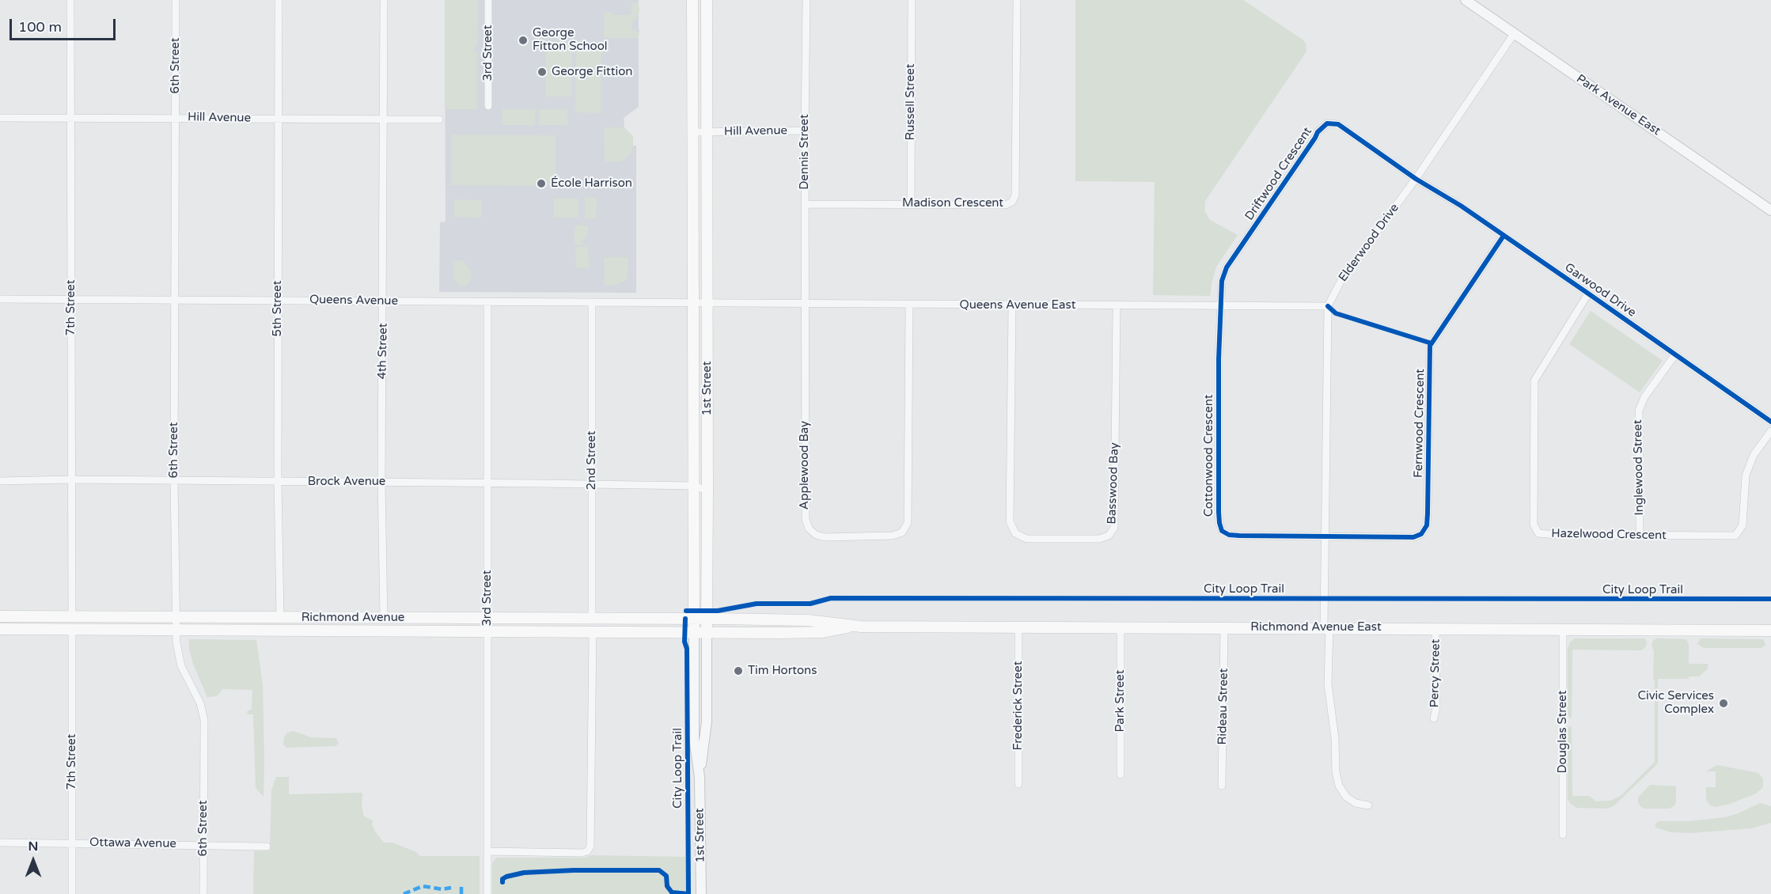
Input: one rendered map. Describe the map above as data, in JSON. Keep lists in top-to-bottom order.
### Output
{
  "streets": {
    "main road": ["1st Street", "Richmond Avenue", "Richmond Avenue East"],
    "street": [
      "3rd Street",
      "6th Street",
      "Russell Street",
      "Park Avenue East",
      "Hill Avenue",
      "Dennis Street",
      "Driftwood Crescent",
      "Madison Crescent",
      "Elderwood Drive",
      "Garwood Drive",
      "Queens Avenue",
      "Queens Avenue East",
      "7th Street",
      "5th Street",
      "4th Street",
      "Fernwood Crescent",
      "Cottonwood Crescent",
      "2nd Street",
      "Applewood Bay",
      "Inglewood Street",
      "Brock Avenue",
      "Basswood Bay",
      "Hazelwood Crescent",
      "Percy Street",
      "Park Street",
      "Frederick Street",
      "Rideau Street",
      "Douglas Street",
      "Ottawa Avenue"
    ],
    "cycle path": ["City Loop Trail"]
  },
  "crossings": [
    ["3rd Street", "Queens Avenue"],
    ["3rd Street", "Brock Avenue"],
    ["3rd Street", "Richmond Avenue"],
    ["6th Street", "Hill Avenue"],
    ["6th Street", "Queens Avenue"],
    ["6th Street", "Brock Avenue"],
    ["6th Street", "Richmond Avenue"],
    ["6th Street", "Ottawa Avenue"],
    ["Russell Street", "Madison Crescent"],
    ["Park Avenue East", "Elderwood Drive"],
    ["Hill Avenue", "Dennis Street"],
    ["Hill Avenue", "7th Street"],
    ["Hill Avenue", "5th Street"],
    ["Hill Avenue", "4th Street"],
    ["Hill Avenue", "1st Street"],
    ["Dennis Street", "Madison Crescent"],
    ["Dennis Street", "Queens Avenue East"],
    ["Dennis Street", "Applewood Bay"],
    ["Driftwood Crescent", "Elderwood Drive"],
    ["Driftwood Crescent", "Garwood Drive"],
    ["Driftwood Crescent", "Queens Avenue East"],
    ["Driftwood Crescent", "Cottonwood Crescent"],
    ["Elderwood Drive", "Garwood Drive"],
    ["Elderwood Drive", "Queens Avenue East"],
    ["Elderwood Drive", "Fernwood Crescent"],
    ["Elderwood Drive", "Cottonwood Crescent"],
    ["Elderwood Drive", "Richmond Avenue East"],
    ["Garwood Drive", "Fernwood Crescent"],
    ["Garwood Drive", "Inglewood Street"],
    ["Garwood Drive", "Hazelwood Crescent"],
    ["Queens Avenue", "Queens Avenue East"],
    ["Queens Avenue", "7th Street"],
    ["Queens Avenue", "5th Street"],
    ["Queens Avenue", "4th Street"],
    ["Queens Avenue", "1st Street"],
    ["Queens Avenue", "2nd Street"],
    ["Queens Avenue East", "1st Street"],
    ["Queens Avenue East", "Cottonwood Crescent"],
    ["Queens Avenue East", "Applewood Bay"],
    ["Queens Avenue East", "Basswood Bay"],
    ["7th Street", "Brock Avenue"],
    ["7th Street", "Richmond Avenue"],
    ["7th Street", "Ottawa Avenue"],
    ["5th Street", "Brock Avenue"],
    ["5th Street", "Richmond Avenue"],
    ["4th Street", "Brock Avenue"],
    ["4th Street", "Richmond Avenue"],
    ["1st Street", "Brock Avenue"],
    ["1st Street", "Richmond Avenue"],
    ["1st Street", "Richmond Avenue East"],
    ["Fernwood Crescent", "Cottonwood Crescent"],
    ["2nd Street", "Brock Avenue"],
    ["2nd Street", "Richmond Avenue"],
    ["Inglewood Street", "Hazelwood Crescent"],
    ["Richmond Avenue", "Richmond Avenue East"],
    ["Richmond Avenue East", "Percy Street"],
    ["Richmond Avenue East", "Park Street"],
    ["Richmond Avenue East", "Frederick Street"],
    ["Richmond Avenue East", "Rideau Street"],
    ["Richmond Avenue East", "Douglas Street"]
  ],
  "places": [
    "George Fitton School",
    "George Fittion",
    "École Harrison",
    "Tim Hortons",
    "Civic Services Complex"
  ],
  "scale_bar": "100 m",
  "north": "top"
}
